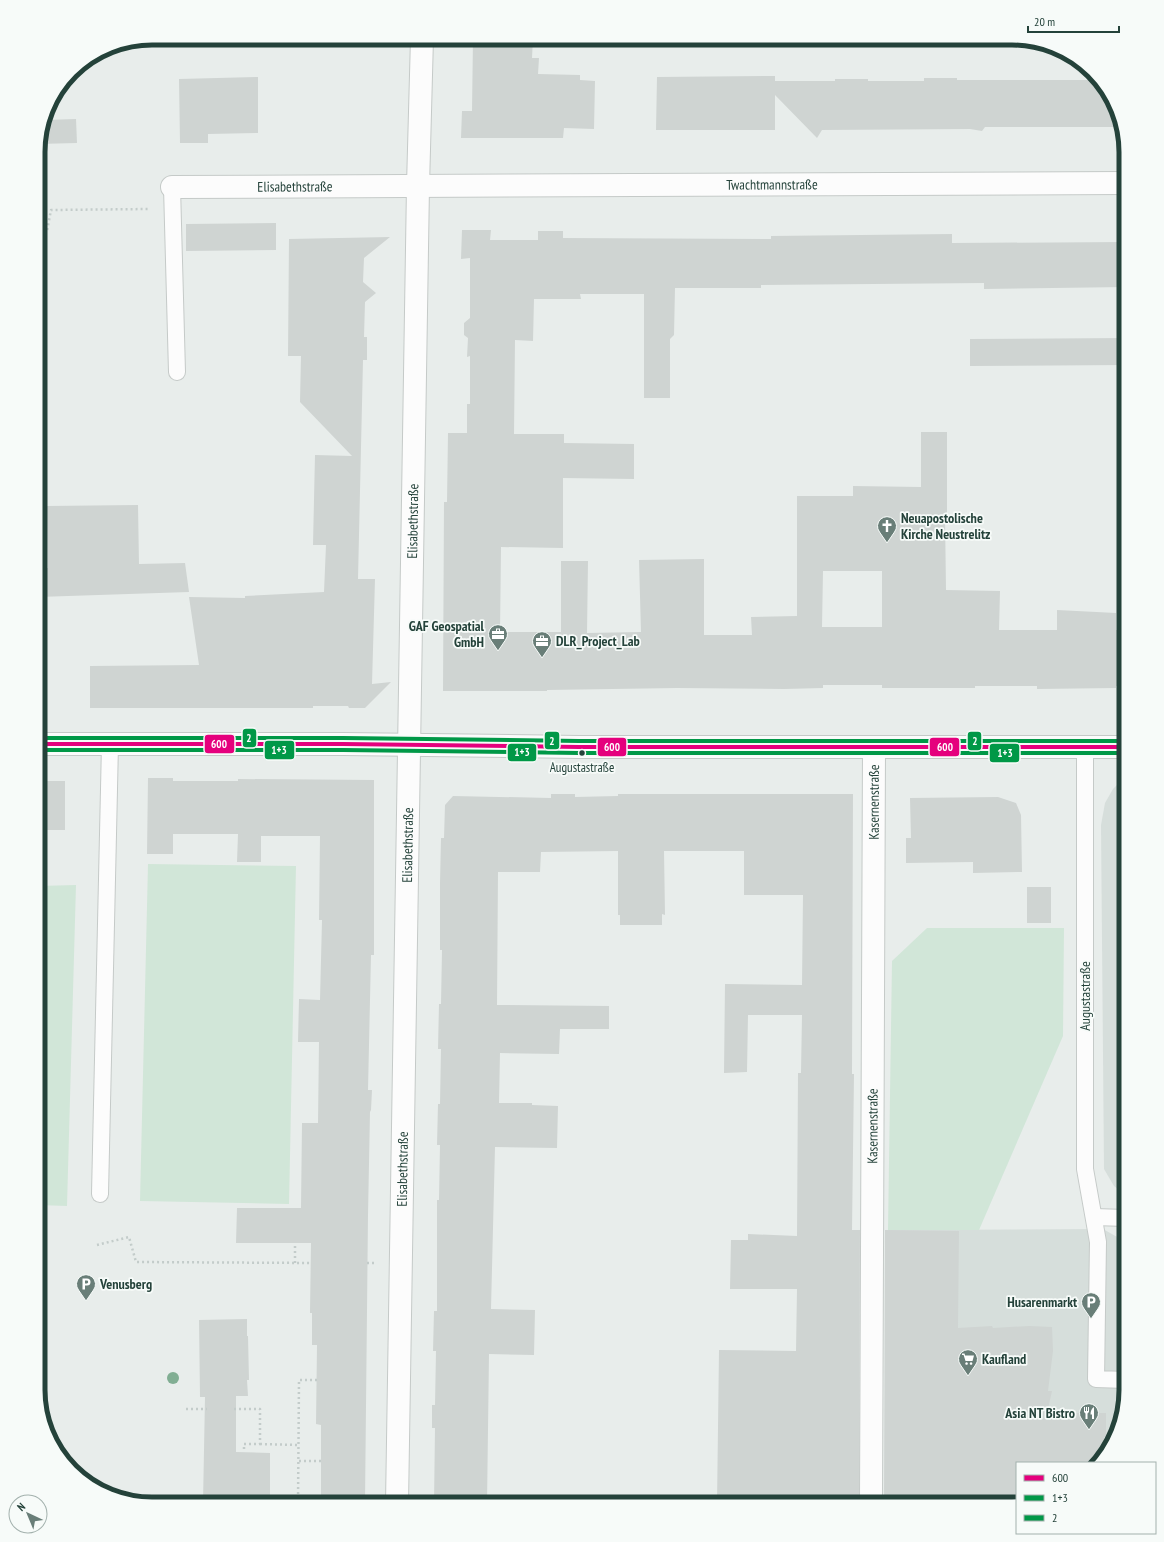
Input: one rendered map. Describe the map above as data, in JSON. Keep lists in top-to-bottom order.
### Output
{
  "streets": {
    "street": ["Twachtmannstraße", "Elisabethstraße", "Kasernenstraße"],
    "lane": ["Augustastraße"]
  },
  "crossings": [
    ["Twachtmannstraße", "Elisabethstraße"]
  ],
  "places": {
    "church": ["Neuapostolische Kirche Neustrelitz"],
    "office": ["GAF Geospatial GmbH", "DLR_Project_Lab"],
    "other": ["Augustastraße"],
    "parking": ["Venusberg", "Husarenmarkt"],
    "supermarket": ["Kaufland"],
    "restaurant": ["Asia NT Bistro"]
  },
  "lines": ["transit line 2", "transit line 600", "transit line 1+3"],
  "legend": ["600", "1+3", "2"],
  "scale_bar": "20 m",
  "north": "top left"
}
